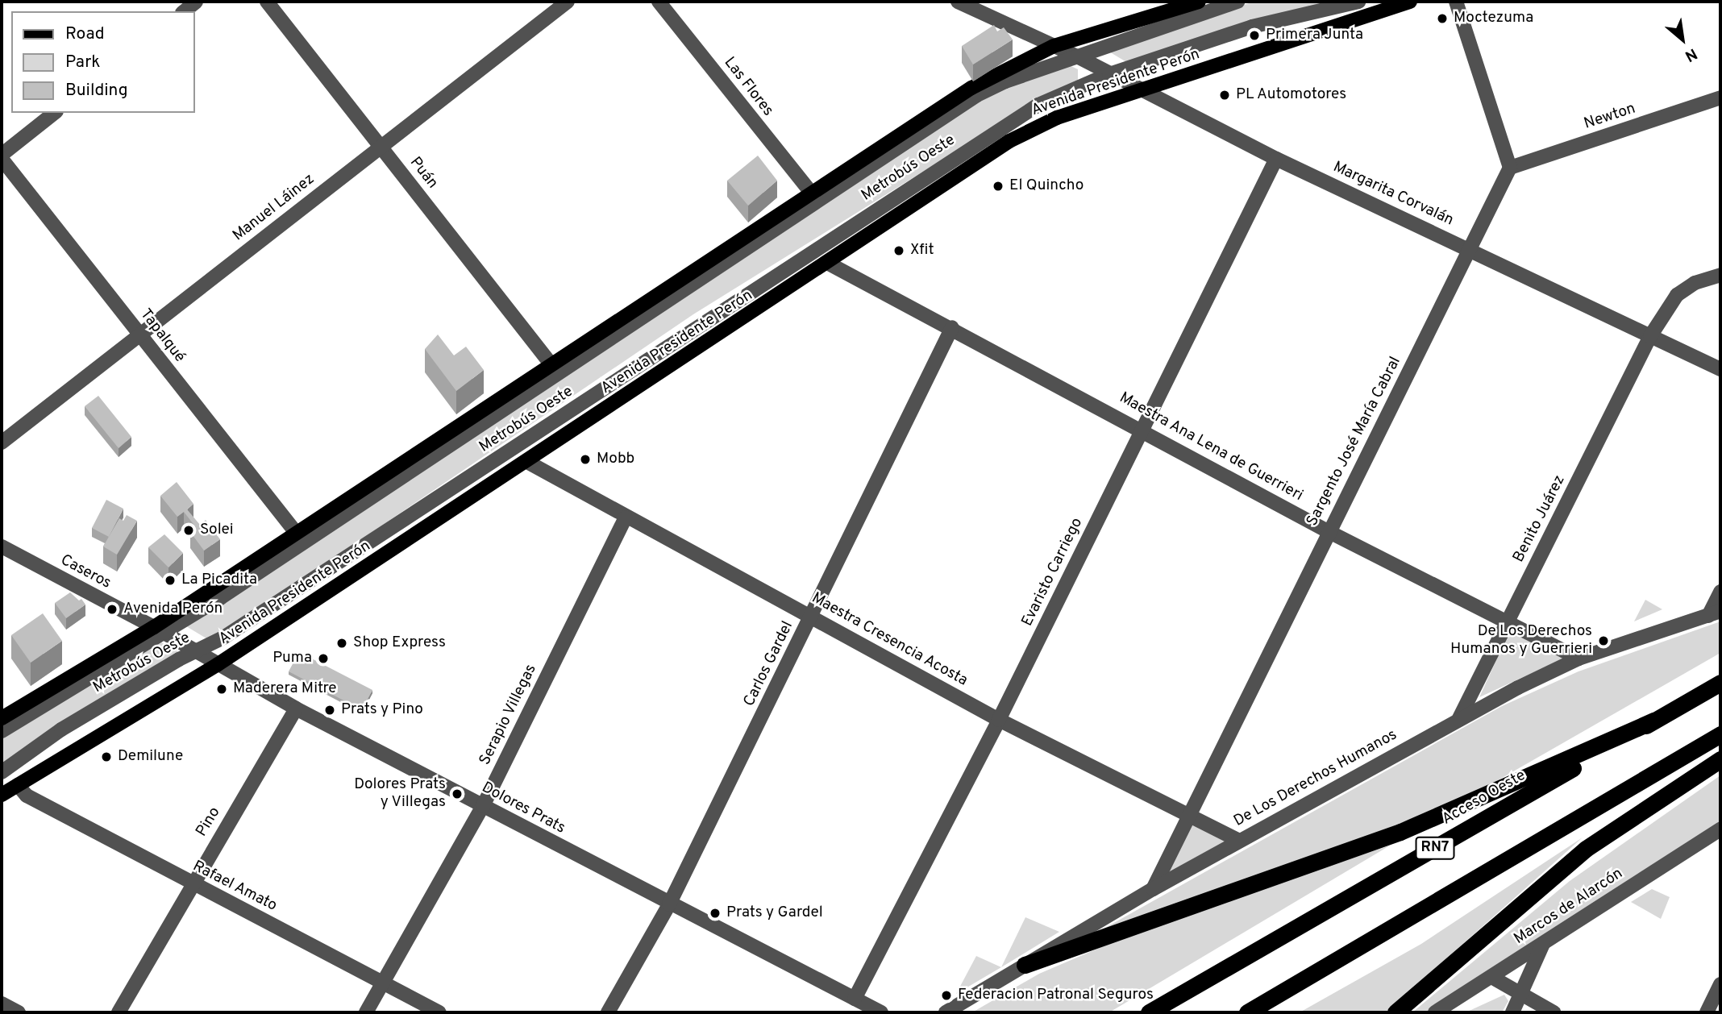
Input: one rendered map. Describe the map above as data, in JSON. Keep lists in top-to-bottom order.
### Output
{
  "streets": {
    "highway": ["Acceso Oeste", "RN7"],
    "main road": ["Avenida Presidente Perón"],
    "street": [
      "Las Flores",
      "Newton",
      "Metrobús Oeste",
      "Puán",
      "Margarita Corvalán",
      "Manuel Láinez",
      "Tapalqué",
      "Sargento José María Cabral",
      "Maestra Ana Lena de Guerrieri",
      "Benito Juárez",
      "Caseros",
      "Evaristo Carriego",
      "Maestra Cresencia Acosta",
      "Carlos Gardel",
      "Serapio Villegas",
      "De Los Derechos Humanos",
      "Dolores Prats",
      "Pino",
      "Rafael Amato",
      "Marcos de Alarcón"
    ]
  },
  "crossings": [
    ["Avenida Presidente Perón", "Margarita Corvalán"],
    ["Avenida Presidente Perón", "Maestra Ana Lena de Guerrieri"],
    ["Avenida Presidente Perón", "Maestra Cresencia Acosta"],
    ["Avenida Presidente Perón", "Dolores Prats"],
    ["Avenida Presidente Perón", "Rafael Amato"],
    ["Newton", "Sargento José María Cabral"],
    ["Metrobús Oeste", "Margarita Corvalán"],
    ["Metrobús Oeste", "Caseros"],
    ["Metrobús Oeste", "Dolores Prats"],
    ["Puán", "Manuel Láinez"],
    ["Margarita Corvalán", "Sargento José María Cabral"],
    ["Margarita Corvalán", "Benito Juárez"],
    ["Margarita Corvalán", "Evaristo Carriego"],
    ["Manuel Láinez", "Tapalqué"],
    ["Sargento José María Cabral", "Maestra Ana Lena de Guerrieri"],
    ["Sargento José María Cabral", "Maestra Cresencia Acosta"],
    ["Sargento José María Cabral", "De Los Derechos Humanos"],
    ["Maestra Ana Lena de Guerrieri", "Benito Juárez"],
    ["Maestra Ana Lena de Guerrieri", "Evaristo Carriego"],
    ["Maestra Ana Lena de Guerrieri", "Carlos Gardel"],
    ["Maestra Ana Lena de Guerrieri", "De Los Derechos Humanos"],
    ["Benito Juárez", "De Los Derechos Humanos"],
    ["Caseros", "Dolores Prats"],
    ["Evaristo Carriego", "Maestra Cresencia Acosta"],
    ["Evaristo Carriego", "Dolores Prats"],
    ["Maestra Cresencia Acosta", "Carlos Gardel"],
    ["Maestra Cresencia Acosta", "Serapio Villegas"],
    ["Maestra Cresencia Acosta", "De Los Derechos Humanos"],
    ["Carlos Gardel", "Dolores Prats"],
    ["Serapio Villegas", "Dolores Prats"],
    ["Serapio Villegas", "Rafael Amato"],
    ["Dolores Prats", "Pino"],
    ["Pino", "Rafael Amato"]
  ],
  "places": [
    "Moctezuma",
    "Primera Junta",
    "PL Automotores",
    "El Quincho",
    "Xfit",
    "Mobb",
    "Solei",
    "La Picadita",
    "Avenida Perón",
    "De Los Derechos Humanos y Guerrieri",
    "Shop Express",
    "Puma",
    "Maderera Mitre",
    "Prats y Pino",
    "Demilune",
    "Dolores Prats y Villegas",
    "Prats y Gardel",
    "Federacion Patronal Seguros"
  ],
  "legend": ["Road", "Park", "Building"],
  "north": "bottom right"
}
